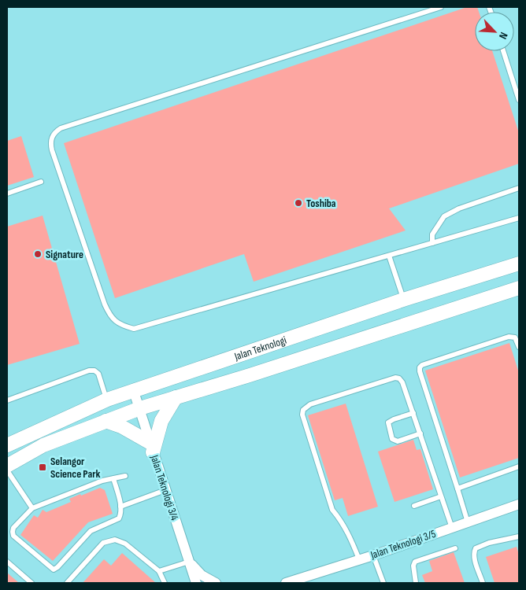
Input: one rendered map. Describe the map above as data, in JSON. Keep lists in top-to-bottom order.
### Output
{
  "streets": {
    "street": ["Jalan Teknologi", "Jalan Teknologi 3/4", "Jalan Teknologi 3/5"]
  },
  "crossings": [
    ["Jalan Teknologi", "Jalan Teknologi 3/4"]
  ],
  "places": {
    "other": ["Toshiba", "Signature"],
    "transit": ["Selangor Science Park"]
  },
  "north": "bottom right"
}
